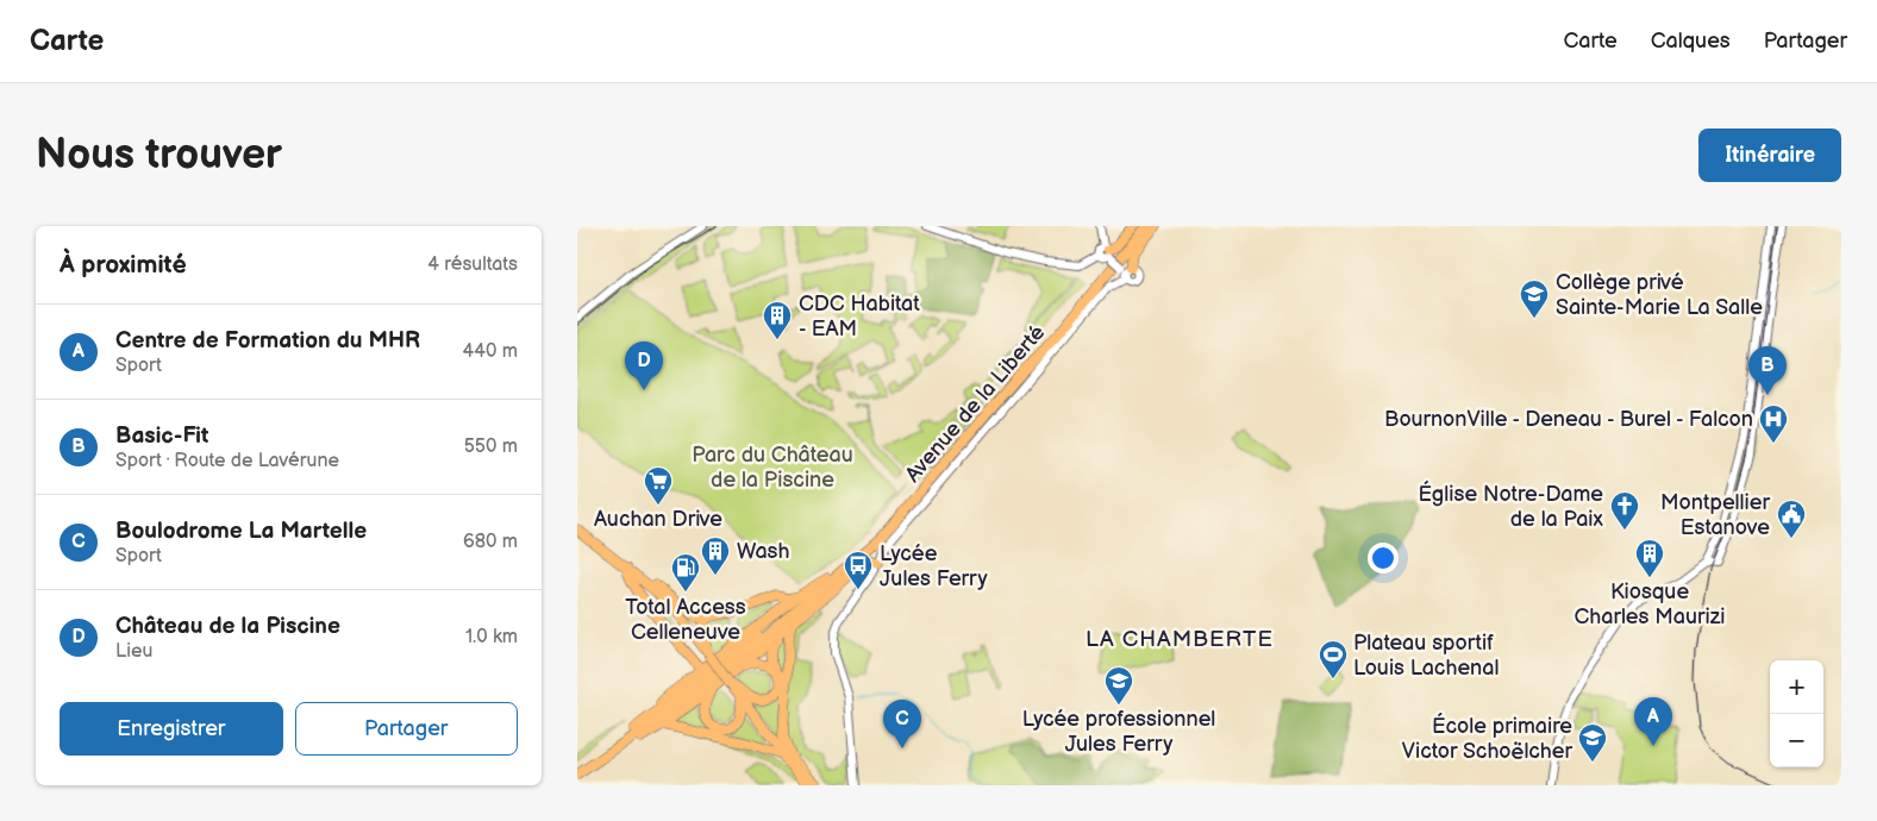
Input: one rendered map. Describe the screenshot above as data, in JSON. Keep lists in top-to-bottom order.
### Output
{
  "streets": {
    "main road": ["Avenue de la Liberté"]
  },
  "districts": ["LA CHAMBERTE"],
  "parks": ["Parc du Château de la Piscine"],
  "places": {
    "school or university": ["Collège privé Sainte-Marie La Salle", "Lycée professionnel Jules Ferry", "École primaire Victor Schoëlcher"],
    "building": ["CDC Habitat - EAM", "Wash", "Kiosque Charles Maurizi"],
    "hospital": ["BournonVille - Deneau - Burel - Falcon"],
    "supermarket": ["Auchan Drive"],
    "church": ["Église Notre-Dame de la Paix"],
    "public building": ["Montpellier Estanove"],
    "bus stop": ["Lycée Jules Ferry"],
    "fuel station": ["Total Access Celleneuve"],
    "sports": ["Plateau sportif Louis Lachenal"]
  },
  "page": {
    "header": "Carte",
    "nav": ["Carte", "Calques", "Partager"],
    "buttons": [
      "Itinéraire",
      ["Enregistrer", "Partager"]
    ],
    "title": "Nous trouver",
    "heading": ["À proximité", "4 résultats"],
    "list": [
      {
        "mark": "A",
        "name": "Centre de Formation du MHR",
        "note": "Sport",
        "value": "440 m"
      },
      {
        "mark": "B",
        "name": "Basic-Fit",
        "note": "Sport · Route de Lavérune",
        "value": "550 m"
      },
      {
        "mark": "C",
        "name": "Boulodrome La Martelle",
        "note": "Sport",
        "value": "680 m"
      },
      {
        "mark": "D",
        "name": "Château de la Piscine",
        "note": "Lieu",
        "value": "1.0 km"
      }
    ],
    "pins": [
      "D",
      "B",
      "A",
      "C"
    ],
    "map_buttons": ["+", "−"]
  }
}
